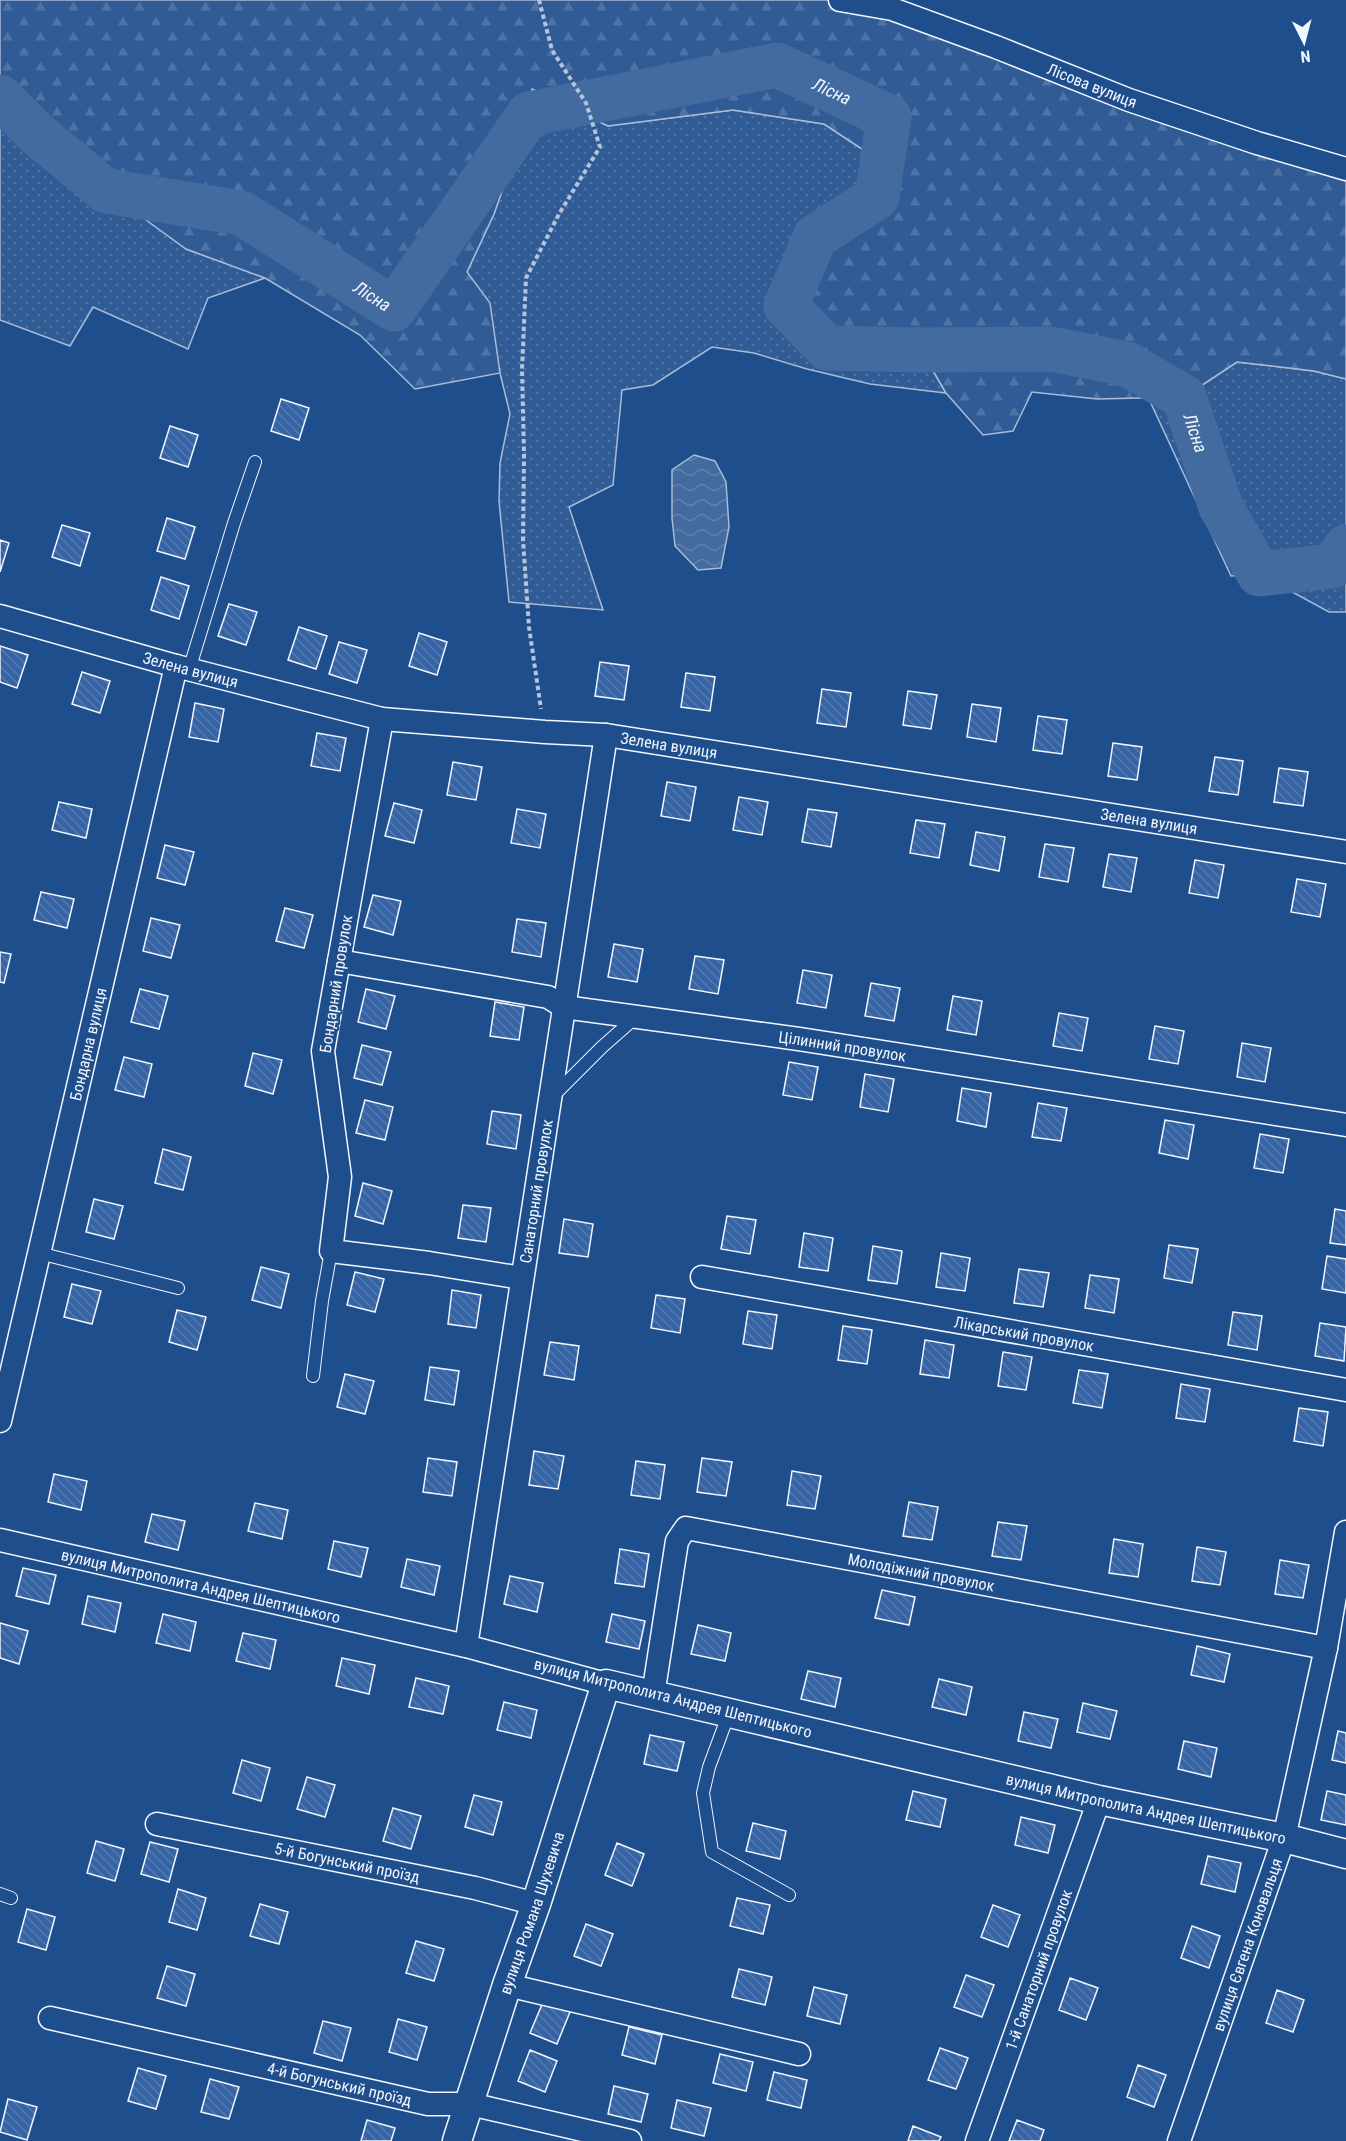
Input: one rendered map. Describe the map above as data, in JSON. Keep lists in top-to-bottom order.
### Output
{
  "streets": {
    "street": [
      "Лісова вулиця",
      "Зелена вулиця",
      "Бондарний провулок",
      "Бондарна вулиця",
      "Цілинний провулок",
      "Санаторний провулок",
      "Лікарський провулок",
      "Молодіжний провулок",
      "вулиця Митрополита Андрея Шептицького",
      "5-й Богунський проїзд",
      "вулиця Романа Шухевича",
      "вулиця Євгена Коновальця",
      "1-й Санаторний провулок",
      "4-й Богунський проїзд"
    ]
  },
  "crossings": [
    ["Зелена вулиця", "Бондарний провулок"],
    ["Зелена вулиця", "Бондарна вулиця"],
    ["Зелена вулиця", "Санаторний провулок"],
    ["Бондарний провулок", "Цілинний провулок"],
    ["Цілинний провулок", "Санаторний провулок"],
    ["Санаторний провулок", "вулиця Митрополита Андрея Шептицького"],
    ["Молодіжний провулок", "вулиця Митрополита Андрея Шептицького"],
    ["Молодіжний провулок", "вулиця Євгена Коновальця"],
    ["вулиця Митрополита Андрея Шептицького", "вулиця Романа Шухевича"],
    ["вулиця Митрополита Андрея Шептицького", "вулиця Євгена Коновальця"],
    ["вулиця Митрополита Андрея Шептицького", "1-й Санаторний провулок"],
    ["5-й Богунський проїзд", "вулиця Романа Шухевича"],
    ["вулиця Романа Шухевича", "4-й Богунський проїзд"]
  ],
  "water": ["Лісна"],
  "north": "bottom"
}
